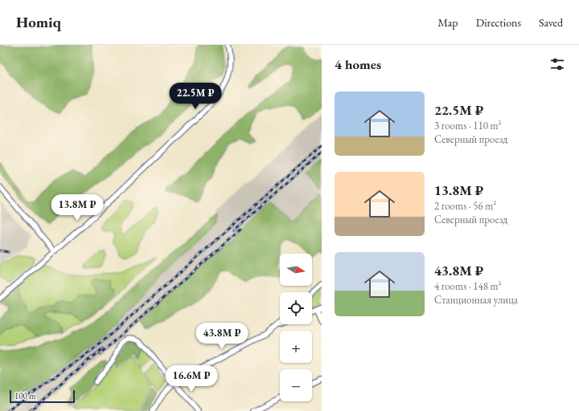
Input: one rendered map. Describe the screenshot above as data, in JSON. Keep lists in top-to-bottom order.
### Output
{
  "scale_bar": "100 m",
  "north": "right",
  "page": {
    "header": "Homiq",
    "nav": ["Map", "Directions", "Saved"],
    "heading": "4 homes",
    "price": [
      "22.5M ₽",
      "13.8M ₽",
      "43.8M ₽",
      "16.6M ₽"
    ],
    "list": [
      {
        "name": "22.5M ₽",
        "note": "3 rooms · 110 m² · Северный проезд"
      },
      {
        "name": "13.8M ₽",
        "note": "2 rooms · 56 m² · Северный проезд"
      },
      {
        "name": "43.8M ₽",
        "note": "4 rooms · 148 m² · Станционная улица"
      }
    ],
    "map_buttons": ["+", "−"],
    "scale": "100 m"
  }
}
